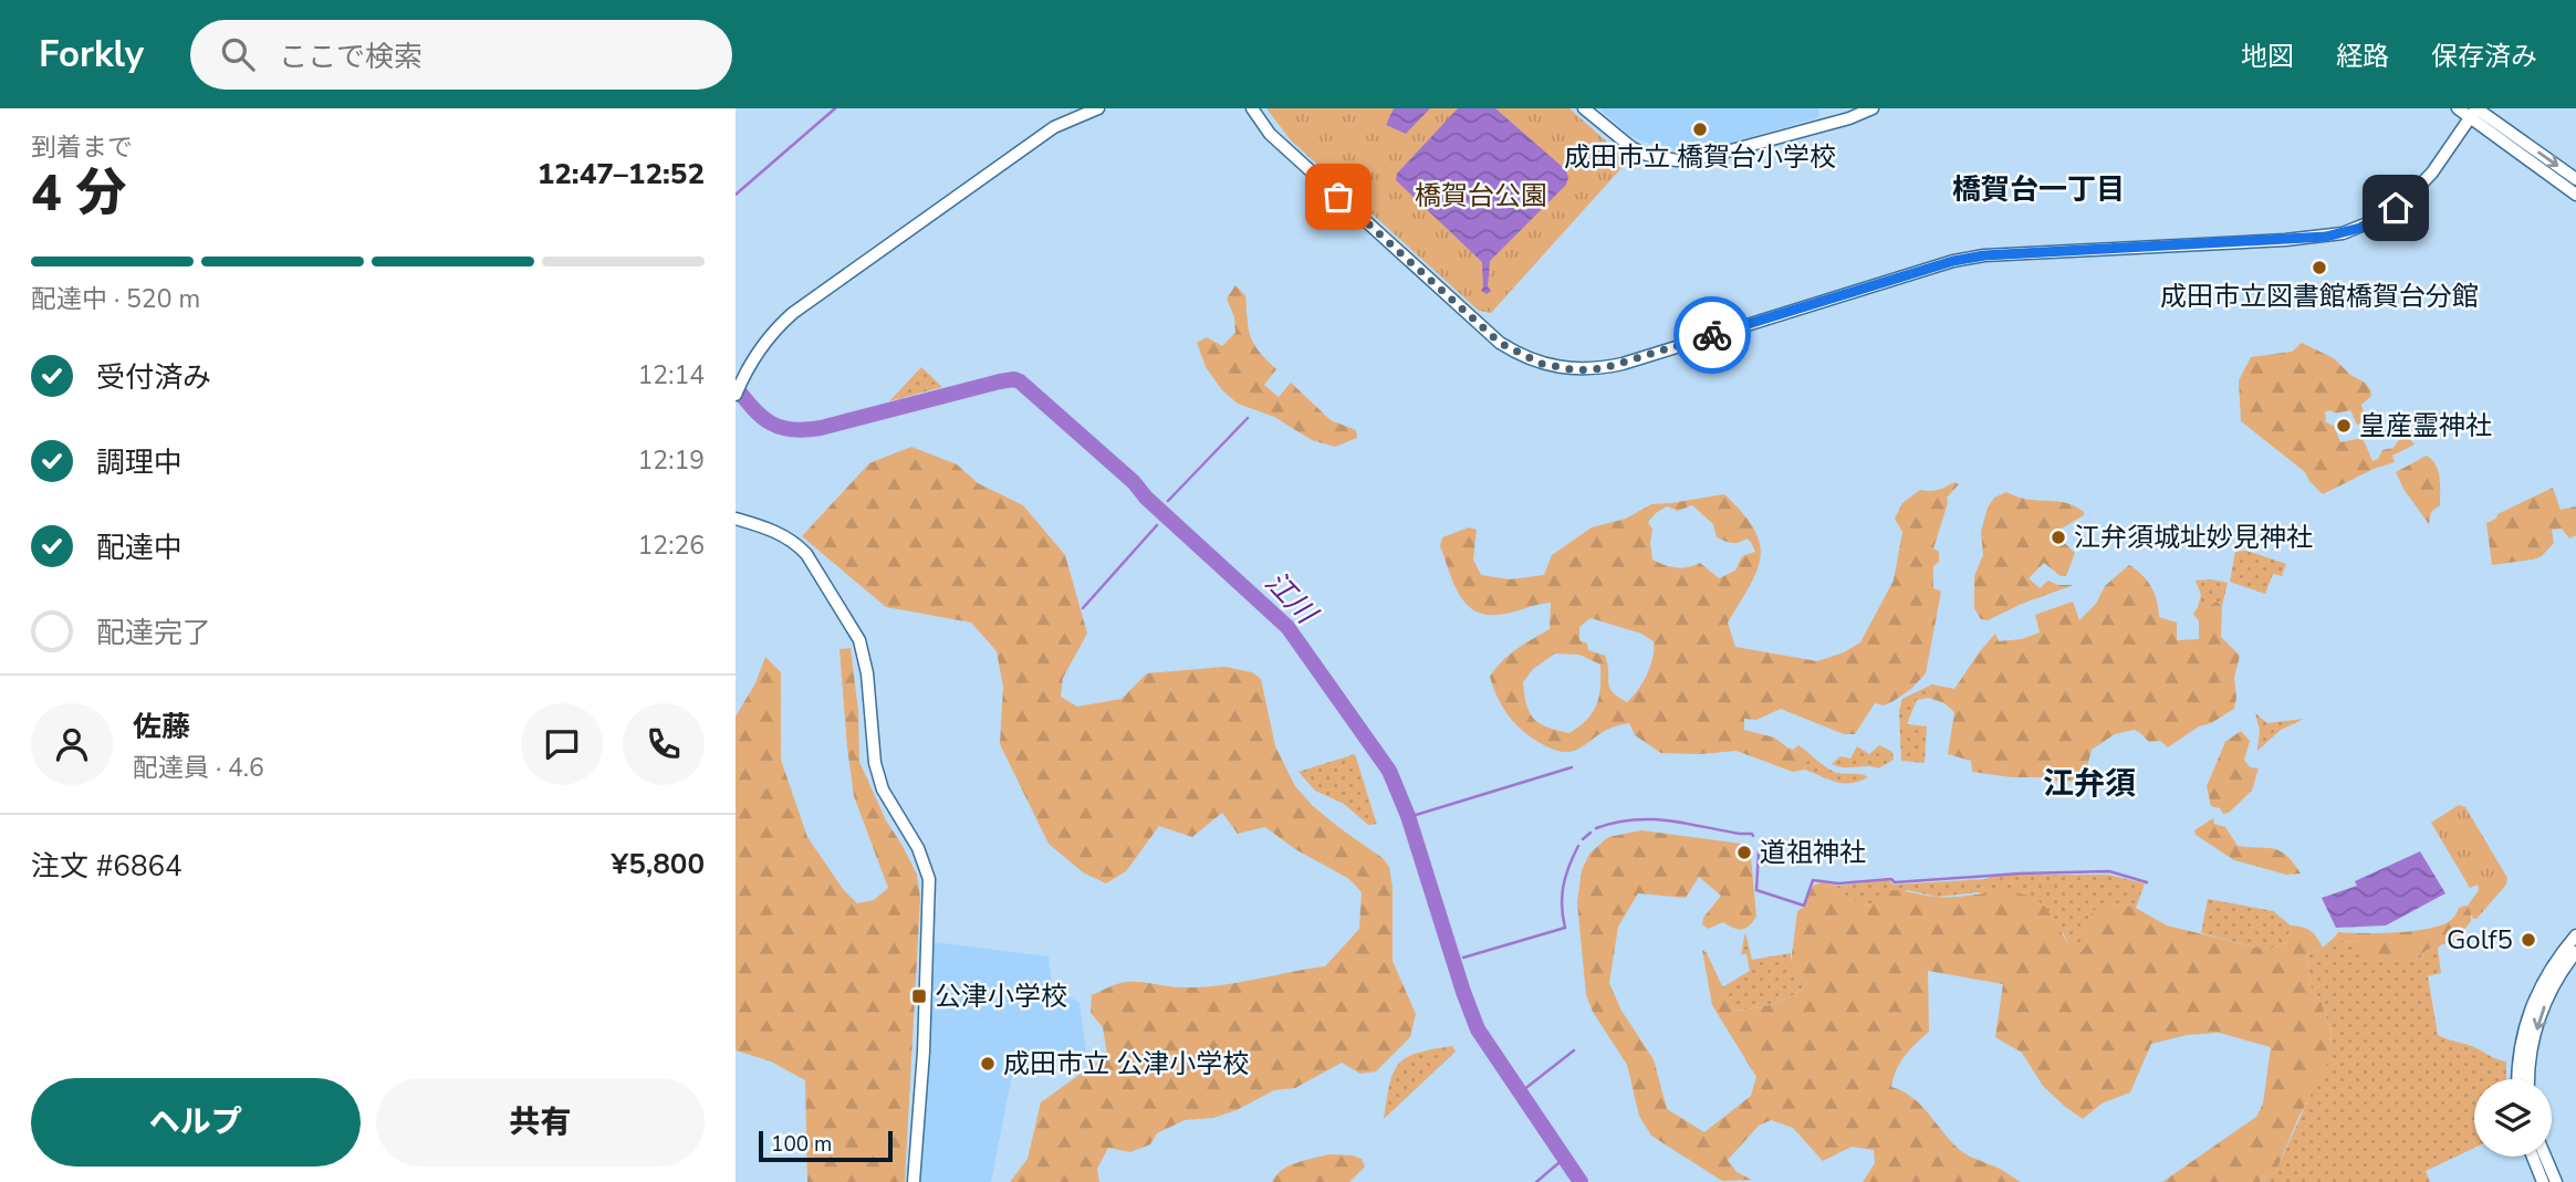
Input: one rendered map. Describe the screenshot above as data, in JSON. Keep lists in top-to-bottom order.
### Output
{
  "districts": ["橋賀台一丁目", "江弁須"],
  "water": ["江川"],
  "parks": ["橋賀台公園"],
  "places": {
    "other": [
      "成田市立 橋賀台小学校",
      "成田市立図書館橋賀台分館",
      "皇産霊神社",
      "江弁須城址妙見神社",
      "道祖神社",
      "Golf5",
      "成田市立 公津小学校"
    ],
    "transit": ["公津小学校"]
  },
  "scale_bar": "100 m",
  "page": {
    "header": "Forkly",
    "search": "ここで検索",
    "nav": ["地図", "経路", "保存済み"],
    "heading": ["4 分", "到着まで", "12:47–12:52"],
    "panel": [
      "佐藤",
      "配達員 · 4.6",
      "注文 #6864",
      "¥5,800"
    ],
    "bar": "配達中 · 520 m",
    "list": [
      ["受付済み", "12:14"],
      ["調理中", "12:19"],
      ["配達中", "12:26"],
      "配達完了"
    ],
    "buttons": ["ヘルプ", "共有"],
    "scale": "100 m"
  }
}
